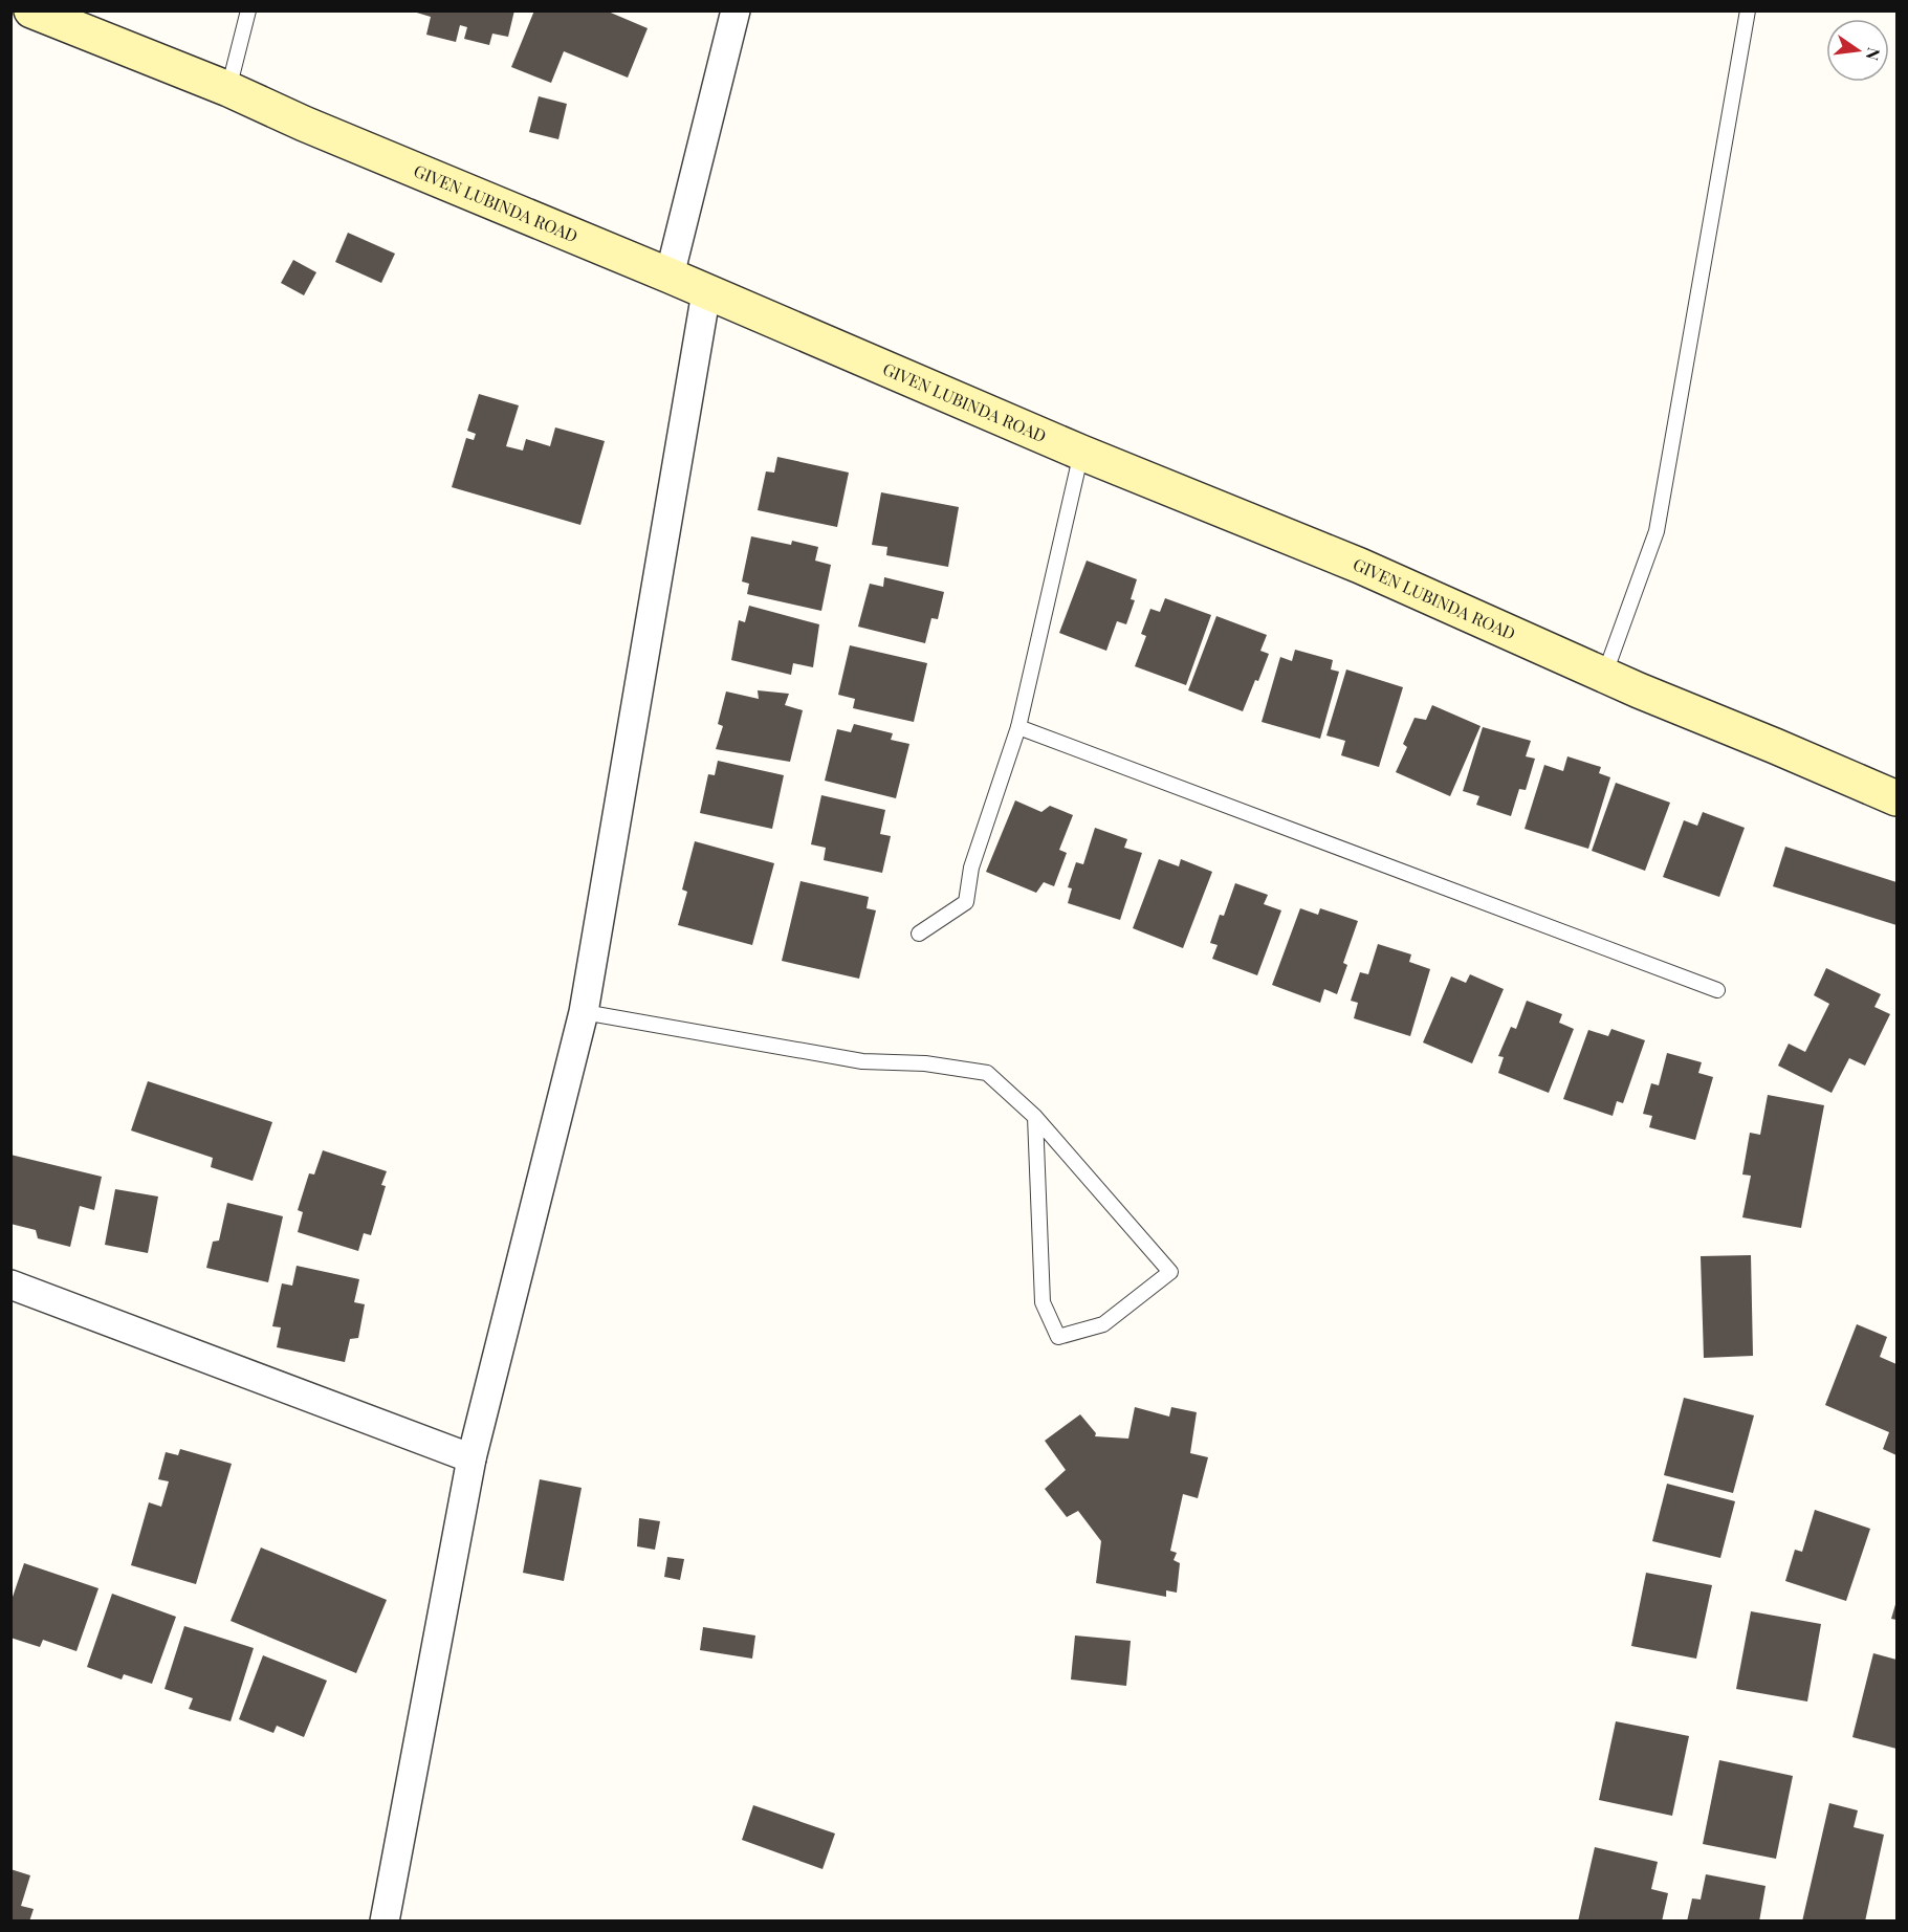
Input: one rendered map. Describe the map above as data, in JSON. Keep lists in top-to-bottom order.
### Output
{
  "streets": {
    "street": ["GIVEN LUBINDA ROAD"]
  },
  "north": "right"
}
